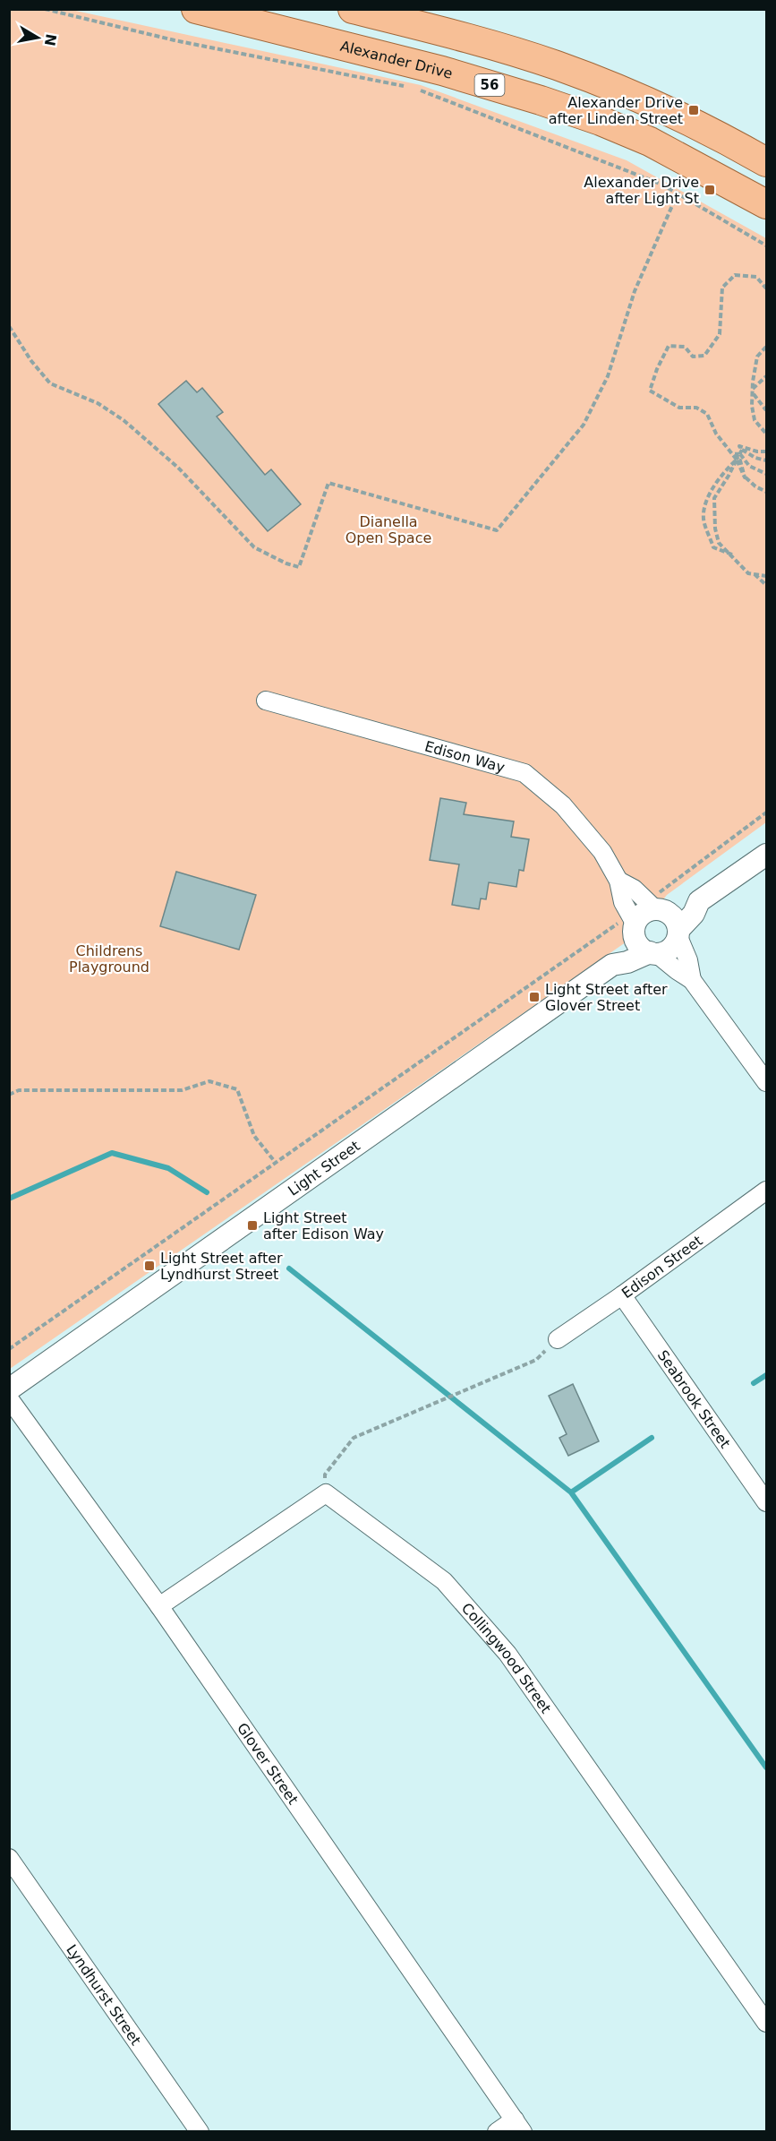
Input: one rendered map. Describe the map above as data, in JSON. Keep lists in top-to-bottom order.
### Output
{
  "streets": {
    "main road": ["Alexander Drive", "56"],
    "street": [
      "Edison Way",
      "Light Street",
      "Edison Street",
      "Seabrook Street",
      "Collingwood Street",
      "Glover Street",
      "Lyndhurst Street"
    ]
  },
  "crossings": [
    ["Edison Way", "Light Street"],
    ["Edison Street", "Seabrook Street"]
  ],
  "parks": ["Dianella Open Space", "Childrens Playground"],
  "places": {
    "transit": [
      "Alexander Drive after Linden Street",
      "Alexander Drive after Light St",
      "Light Street after Glover Street",
      "Light Street after Edison Way",
      "Light Street after Lyndhurst Street"
    ]
  },
  "north": "right"
}
